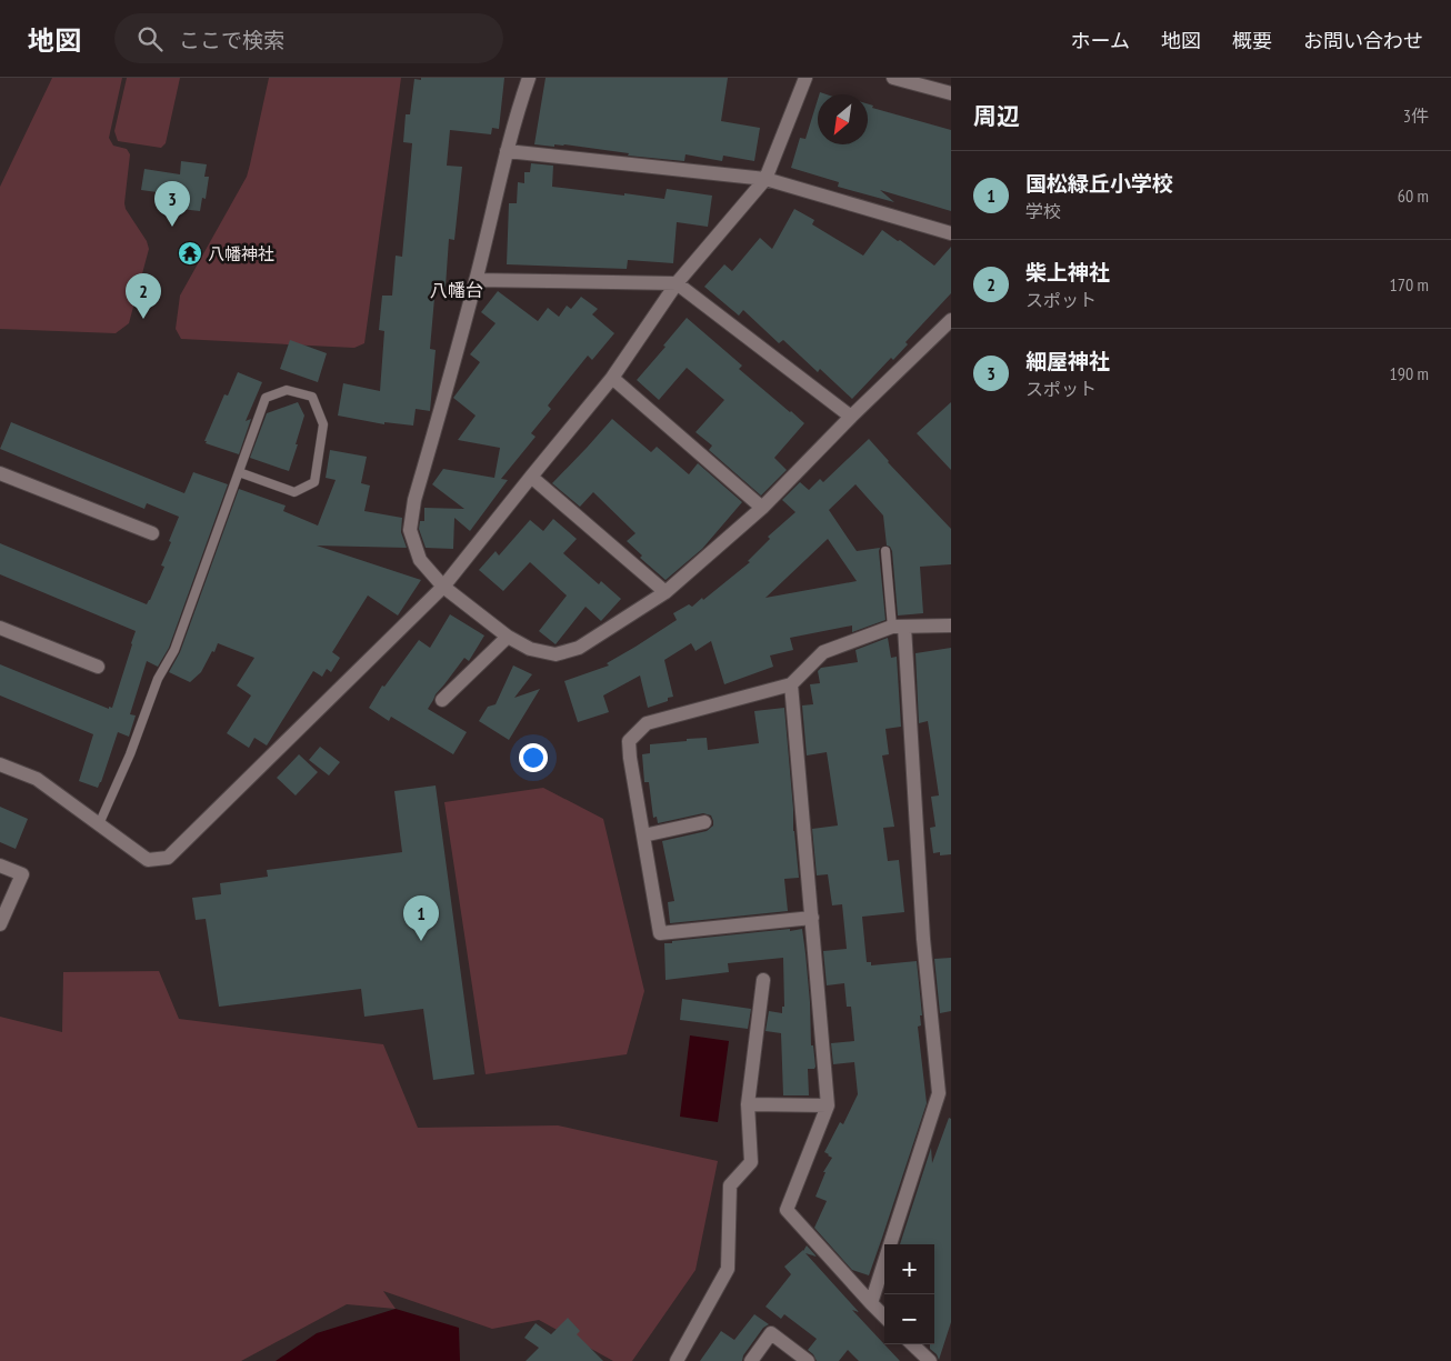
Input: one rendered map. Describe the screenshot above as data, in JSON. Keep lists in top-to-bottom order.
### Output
{
  "districts": ["八幡台"],
  "places": {
    "temple": ["八幡神社"]
  },
  "north": "bottom left",
  "page": {
    "header": "地図",
    "search": "ここで検索",
    "nav": [
      "ホーム",
      "地図",
      "概要",
      "お問い合わせ"
    ],
    "heading": ["周辺", "3件"],
    "list": [
      {
        "mark": "1",
        "name": "国松緑丘小学校",
        "note": "学校",
        "value": "60 m"
      },
      {
        "mark": "2",
        "name": "柴上神社",
        "note": "スポット",
        "value": "170 m"
      },
      {
        "mark": "3",
        "name": "細屋神社",
        "note": "スポット",
        "value": "190 m"
      }
    ],
    "pins": ["3", "2", "1"],
    "map_buttons": ["+", "−"]
  }
}
